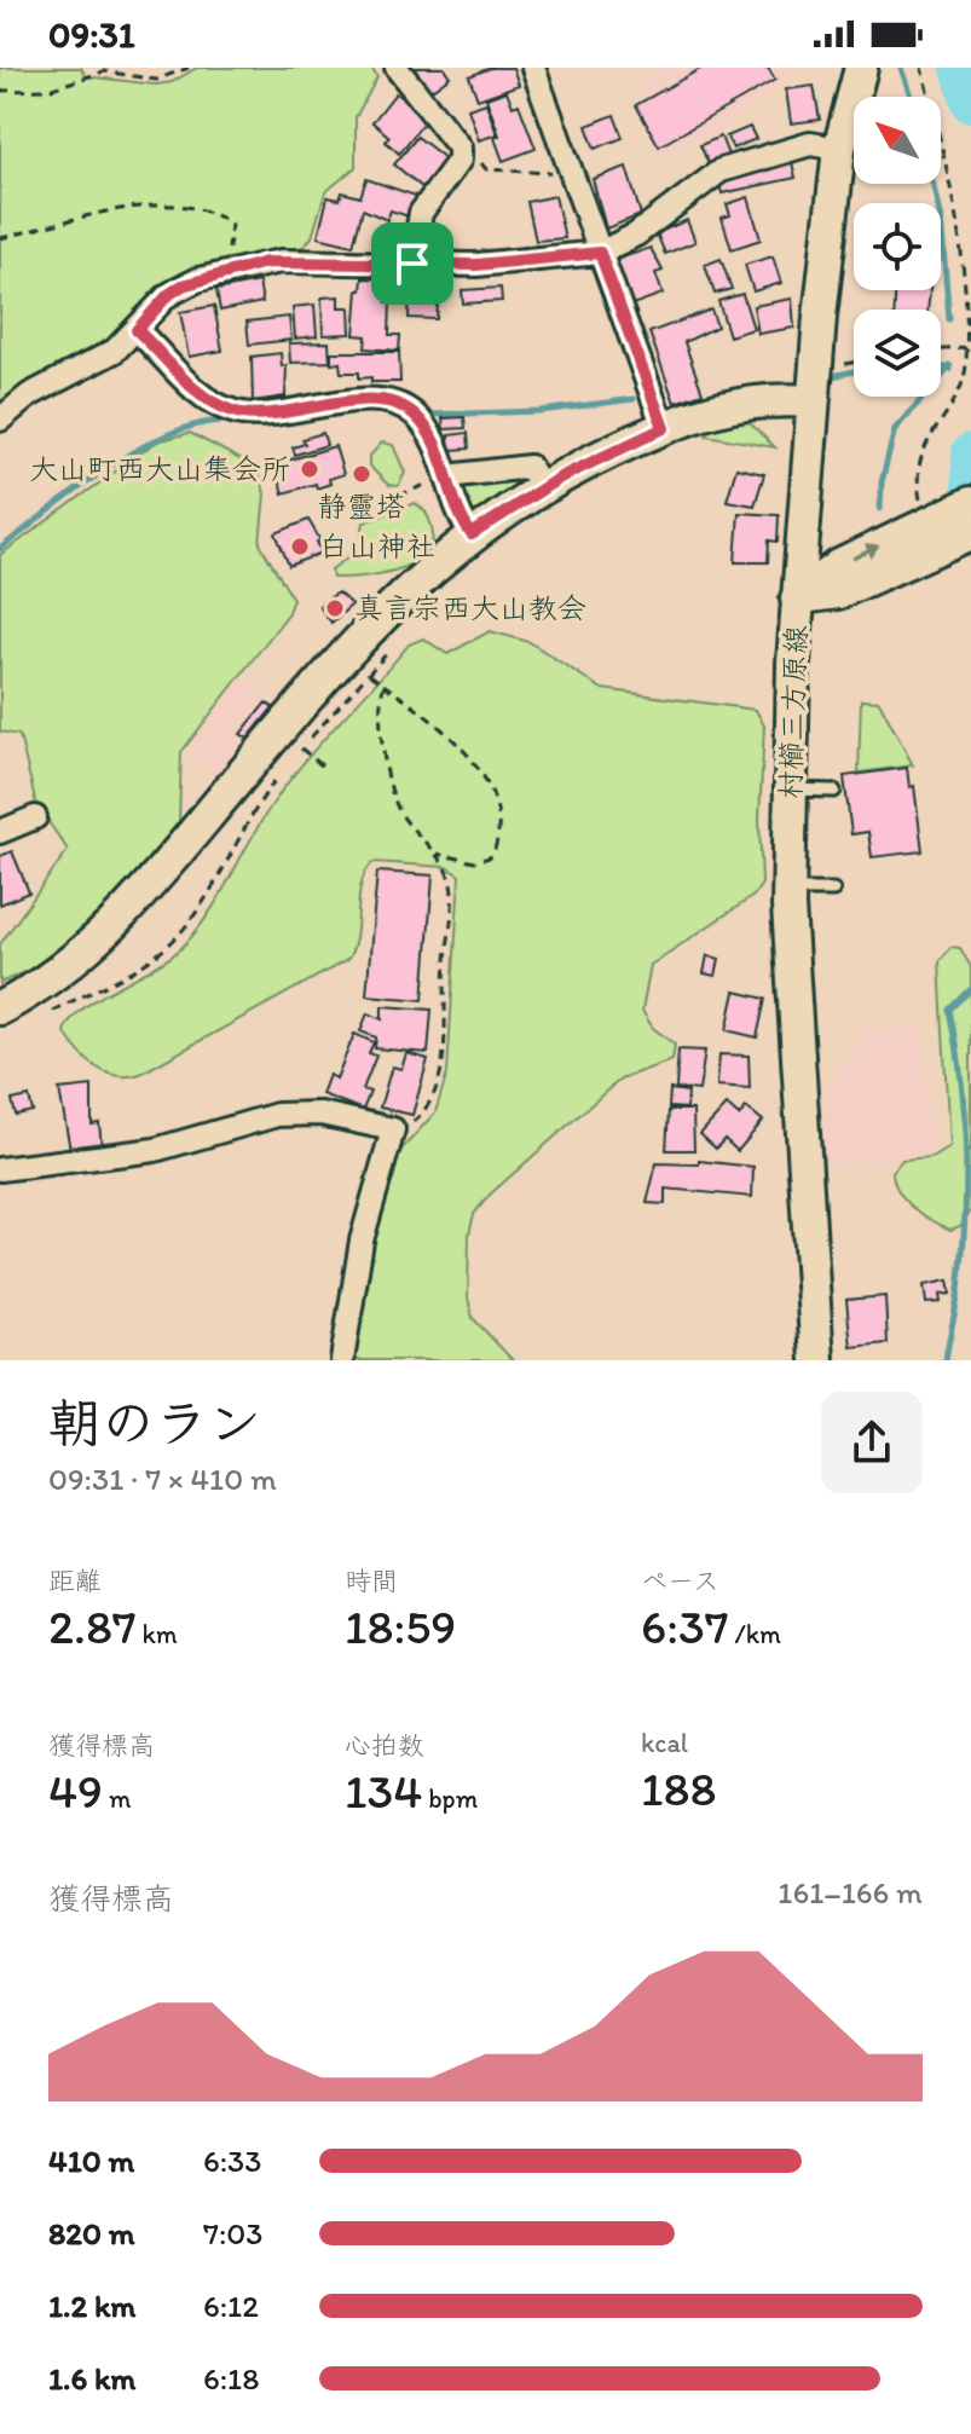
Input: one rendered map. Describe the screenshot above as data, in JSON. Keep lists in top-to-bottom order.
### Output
{
  "streets": {
    "main road": ["村櫛三方原線"]
  },
  "places": [
    "大山町西大山集会所",
    "静靈塔",
    "白山神社",
    "真言宗西大山教会"
  ],
  "north": "top left",
  "page": {
    "status": "09:31",
    "heading": ["朝のラン", "09:31 · 7 × 410 m"],
    "stats": [
      ["距離", "2.87 km"],
      ["時間", "18:59"],
      ["ペース", "6:37 /km"],
      ["獲得標高", "49 m"],
      ["心拍数", "134 bpm"],
      ["kcal", "188"]
    ],
    "chart": ["獲得標高", "161–166 m"],
    "list": [
      {
        "name": "410 m",
        "note": "6:33"
      },
      {
        "name": "820 m",
        "note": "7:03"
      },
      {
        "name": "1.2 km",
        "note": "6:12"
      },
      {
        "name": "1.6 km",
        "note": "6:18"
      }
    ]
  }
}
